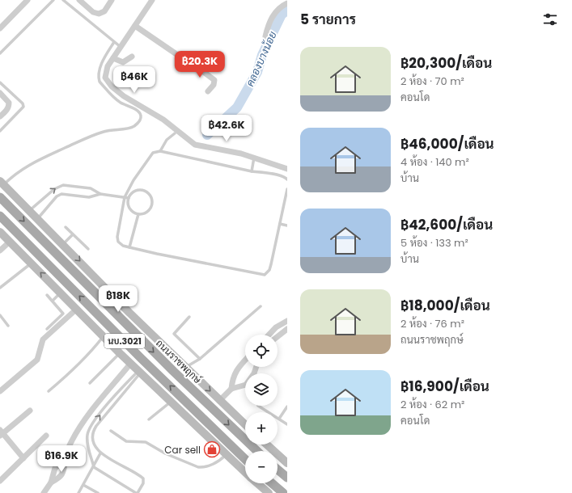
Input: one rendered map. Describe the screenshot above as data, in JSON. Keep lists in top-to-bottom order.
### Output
{
  "streets": {
    "main road": ["นบ.3021", "ถนนราชพฤกษ์"]
  },
  "water": ["คลองบางน้อย"],
  "places": {
    "shop": ["Car sell"]
  },
  "page": {
    "heading": "5 รายการ",
    "list": [
      {
        "name": "฿20,300/เดือน",
        "note": "2 ห้อง · 70 m² · คอนโด"
      },
      {
        "name": "฿46,000/เดือน",
        "note": "4 ห้อง · 140 m² · บ้าน"
      },
      {
        "name": "฿42,600/เดือน",
        "note": "5 ห้อง · 133 m² · บ้าน"
      },
      {
        "name": "฿18,000/เดือน",
        "note": "2 ห้อง · 76 m² · ถนนราชพฤกษ์"
      },
      {
        "name": "฿16,900/เดือน",
        "note": "2 ห้อง · 62 m² · คอนโด"
      }
    ],
    "price": [
      "฿20.3K",
      "฿46K",
      "฿42.6K",
      "฿18K",
      "฿16.9K"
    ],
    "map_buttons": ["+", "−"]
  }
}
